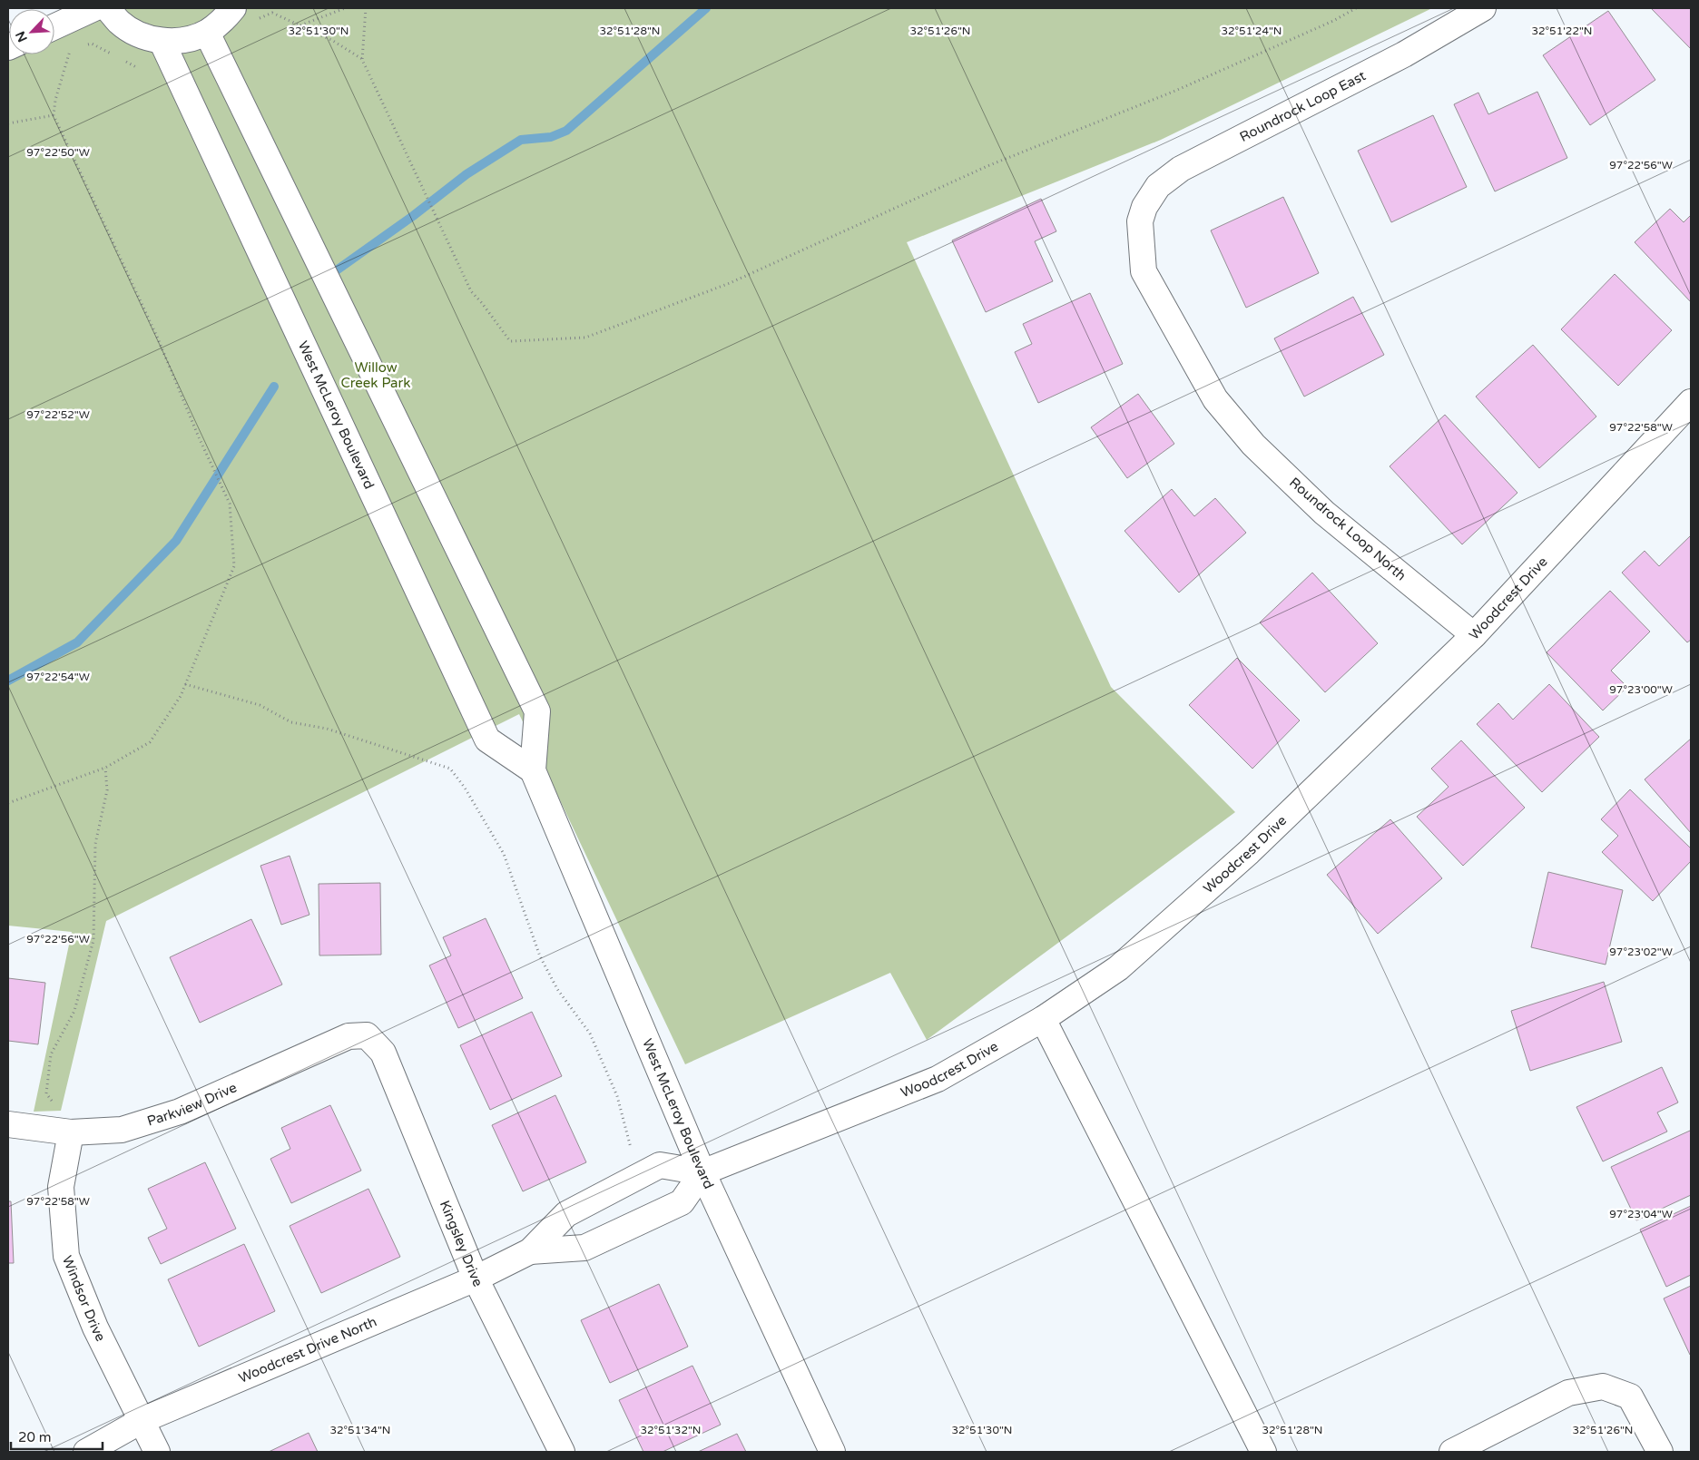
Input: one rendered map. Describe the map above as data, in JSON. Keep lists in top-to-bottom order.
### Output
{
  "streets": {
    "street": [
      "Roundrock Loop East",
      "West McLeroy Boulevard",
      "Roundrock Loop North",
      "Woodcrest Drive",
      "Parkview Drive",
      "Kingsley Drive",
      "Windsor Drive",
      "Woodcrest Drive North"
    ]
  },
  "crossings": [
    ["Roundrock Loop East", "Roundrock Loop North"],
    ["West McLeroy Boulevard", "Woodcrest Drive"],
    ["West McLeroy Boulevard", "Woodcrest Drive North"],
    ["Roundrock Loop North", "Woodcrest Drive"],
    ["Woodcrest Drive", "Woodcrest Drive North"],
    ["Parkview Drive", "Kingsley Drive"],
    ["Parkview Drive", "Windsor Drive"],
    ["Kingsley Drive", "Woodcrest Drive North"],
    ["Windsor Drive", "Woodcrest Drive North"]
  ],
  "parks": ["Willow Creek Park"],
  "scale_bar": "20 m",
  "north": "bottom left",
  "coordinates": [
    "32°51'28\"N",
    "32°51'26\"N",
    "32°51'30\"N",
    "32°51'24\"N",
    "32°51'22\"N",
    "97°22'50\"W",
    "97°22'56\"W",
    "97°22'52\"W",
    "97°22'58\"W",
    "97°22'54\"W",
    "97°23'00\"W",
    "97°23'02\"W",
    "97°23'04\"W",
    "32°51'34\"N",
    "32°51'32\"N"
  ]
}
